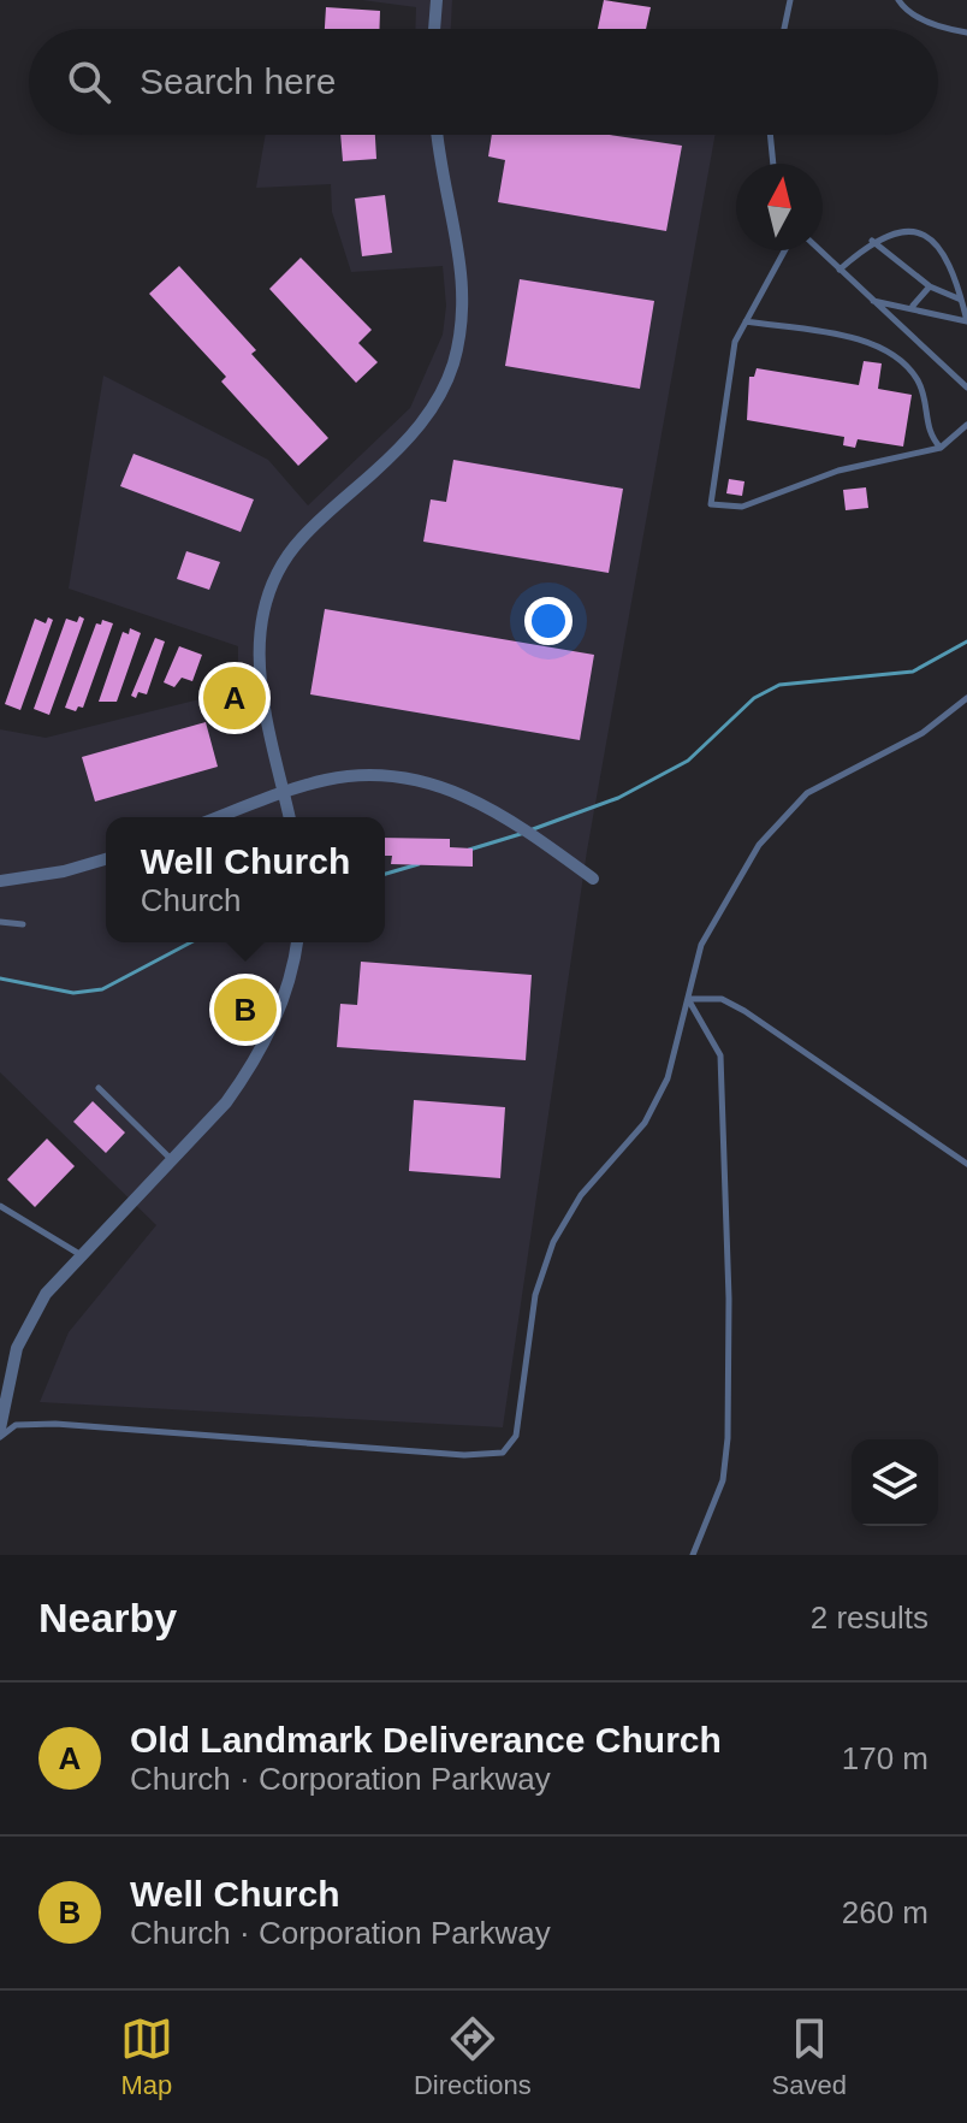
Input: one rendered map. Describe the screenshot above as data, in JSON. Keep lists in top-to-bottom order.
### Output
{
  "north": "top",
  "page": {
    "search": "Search here",
    "pins": ["A", "B"],
    "popup": ["Well Church", "Church"],
    "heading": ["Nearby", "2 results"],
    "list": [
      {
        "mark": "A",
        "name": "Old Landmark Deliverance Church",
        "note": "Church · Corporation Parkway",
        "value": "170 m"
      },
      {
        "mark": "B",
        "name": "Well Church",
        "note": "Church · Corporation Parkway",
        "value": "260 m"
      }
    ],
    "nav": ["Map", "Directions", "Saved"]
  }
}
